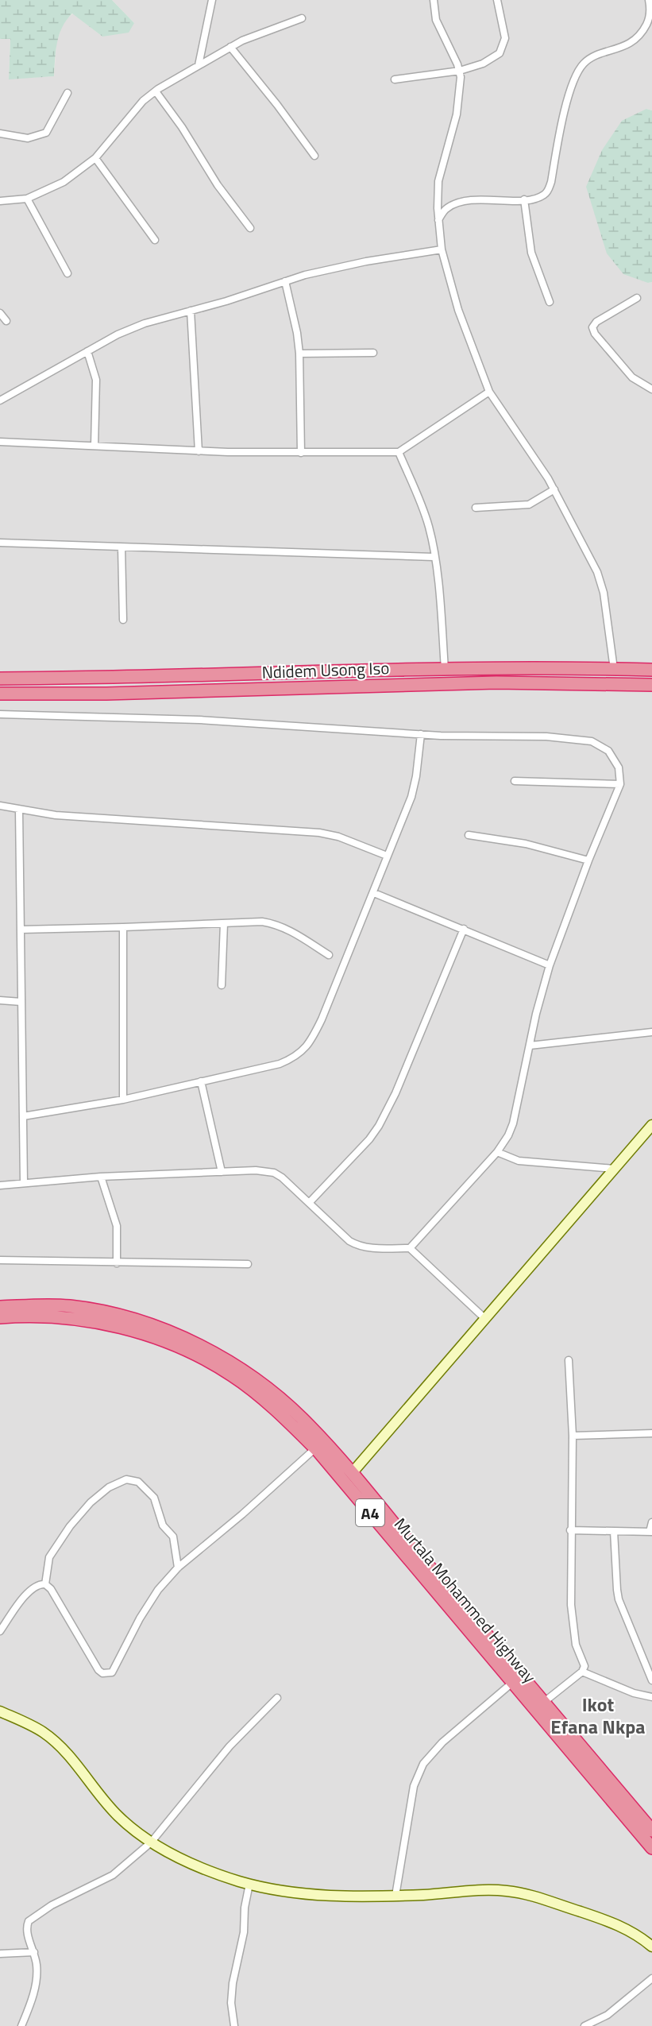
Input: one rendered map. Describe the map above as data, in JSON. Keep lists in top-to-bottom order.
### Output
{
  "streets": {
    "highway": ["Ndidem Usong Iso", "A4", "Murtala Mohammed Highway"]
  },
  "districts": ["Ikot Efana Nkpa"]
}
